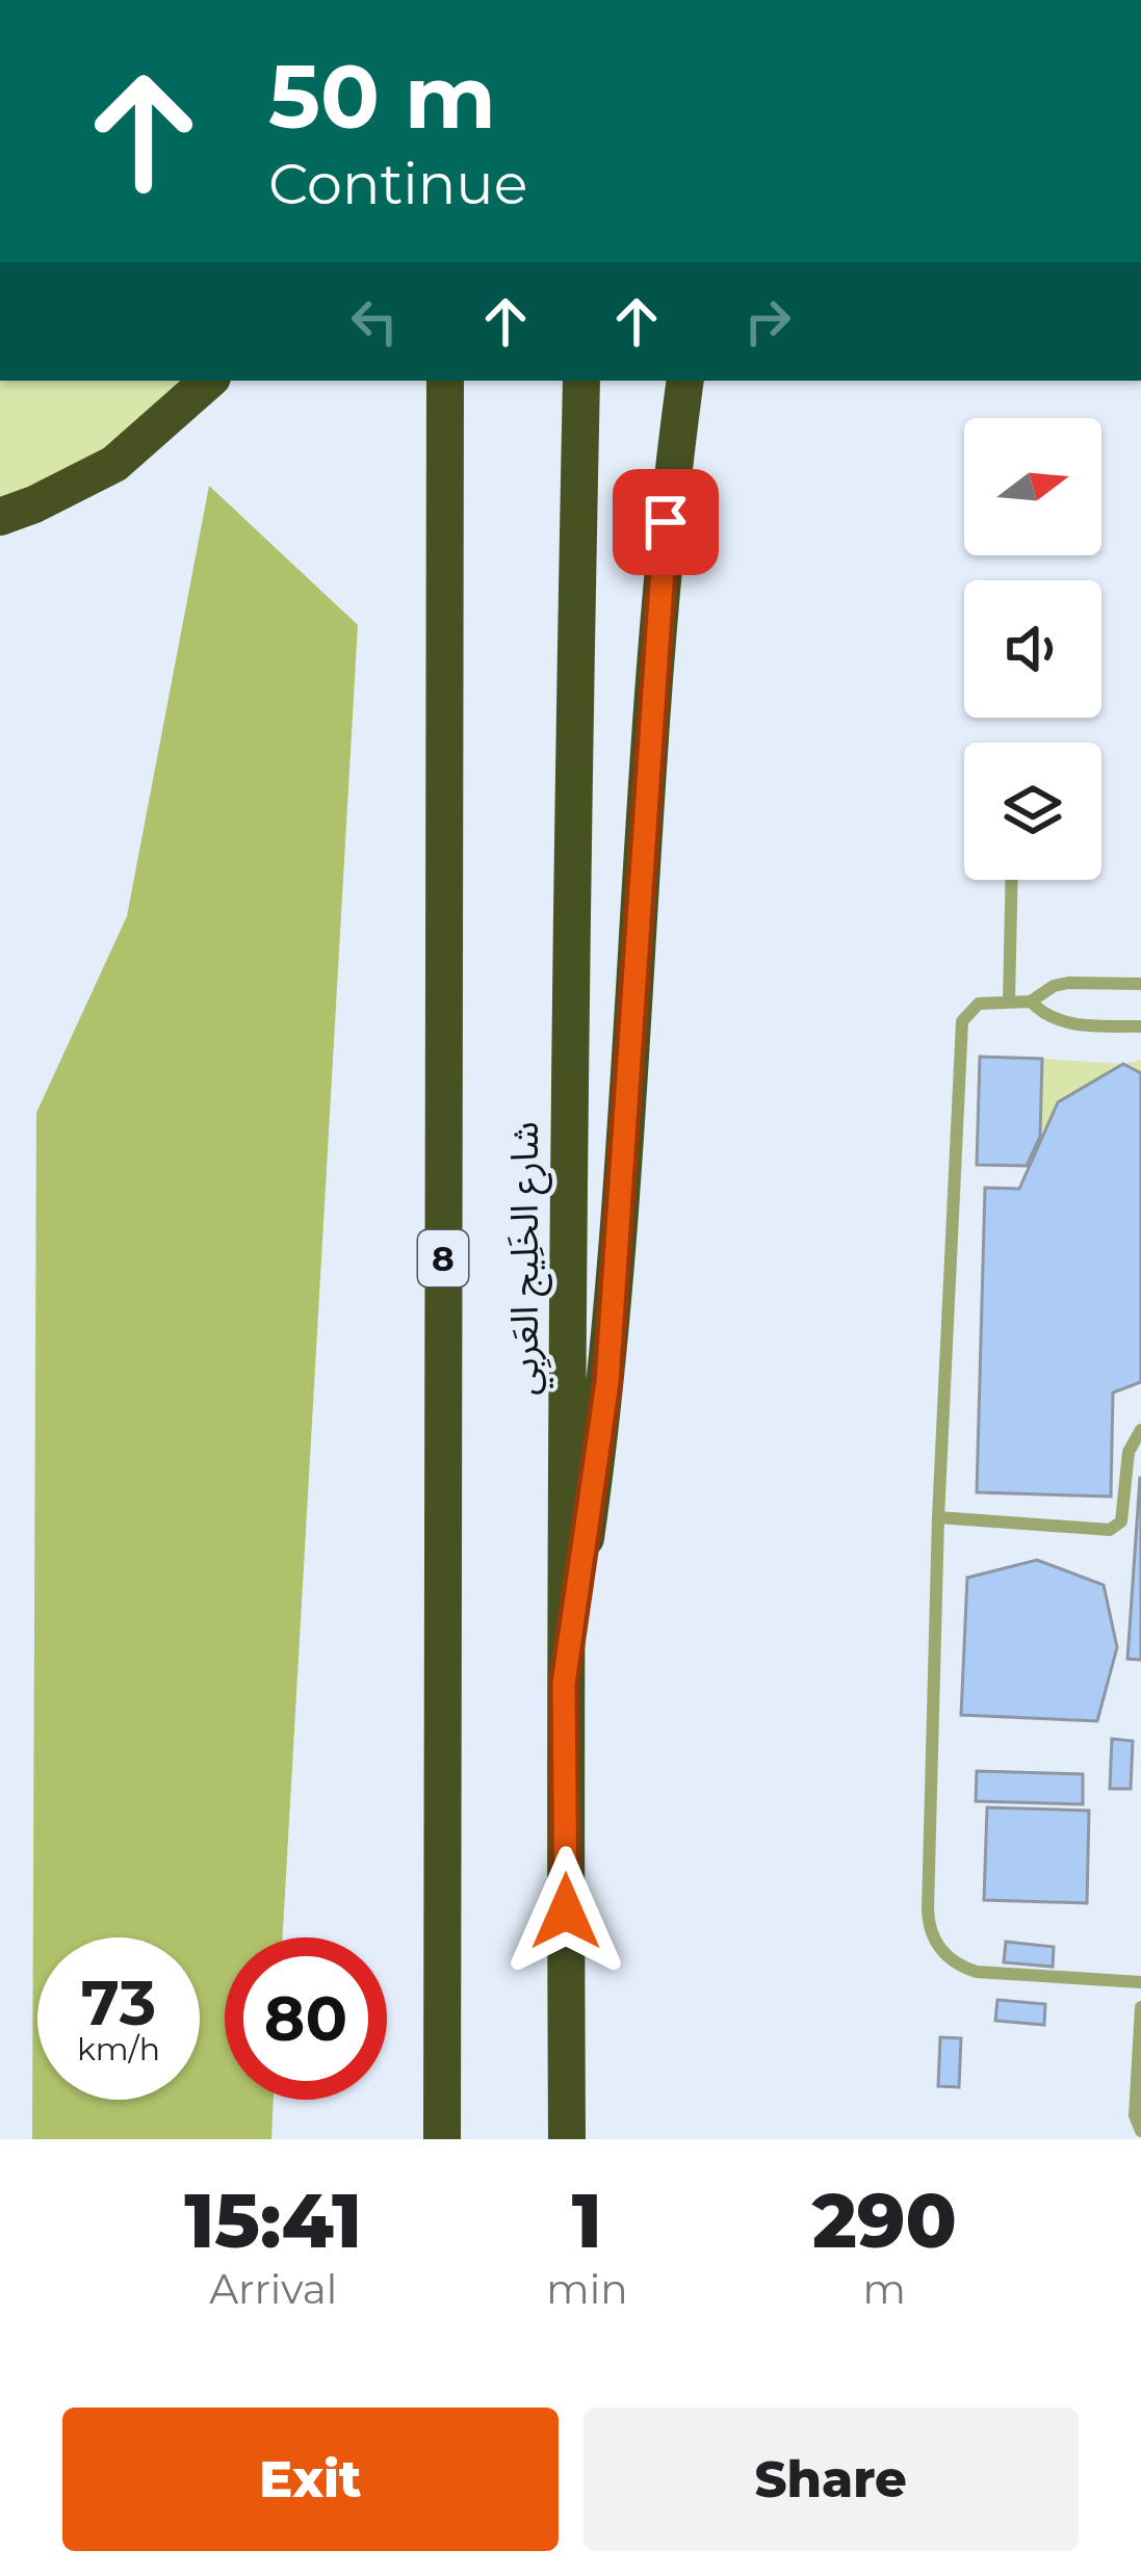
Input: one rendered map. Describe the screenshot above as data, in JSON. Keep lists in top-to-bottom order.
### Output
{
  "streets": {
    "highway": ["8", "شارع الخَلِيج العَربِي"]
  },
  "north": "right",
  "page": {
    "turn": ["50 m", "Continue"],
    "speed": "73 km/h",
    "limit": "80",
    "eta": [
      "15:41",
      "Arrival",
      "1",
      "min",
      "290",
      "m"
    ],
    "buttons": ["Exit", "Share"]
  }
}
